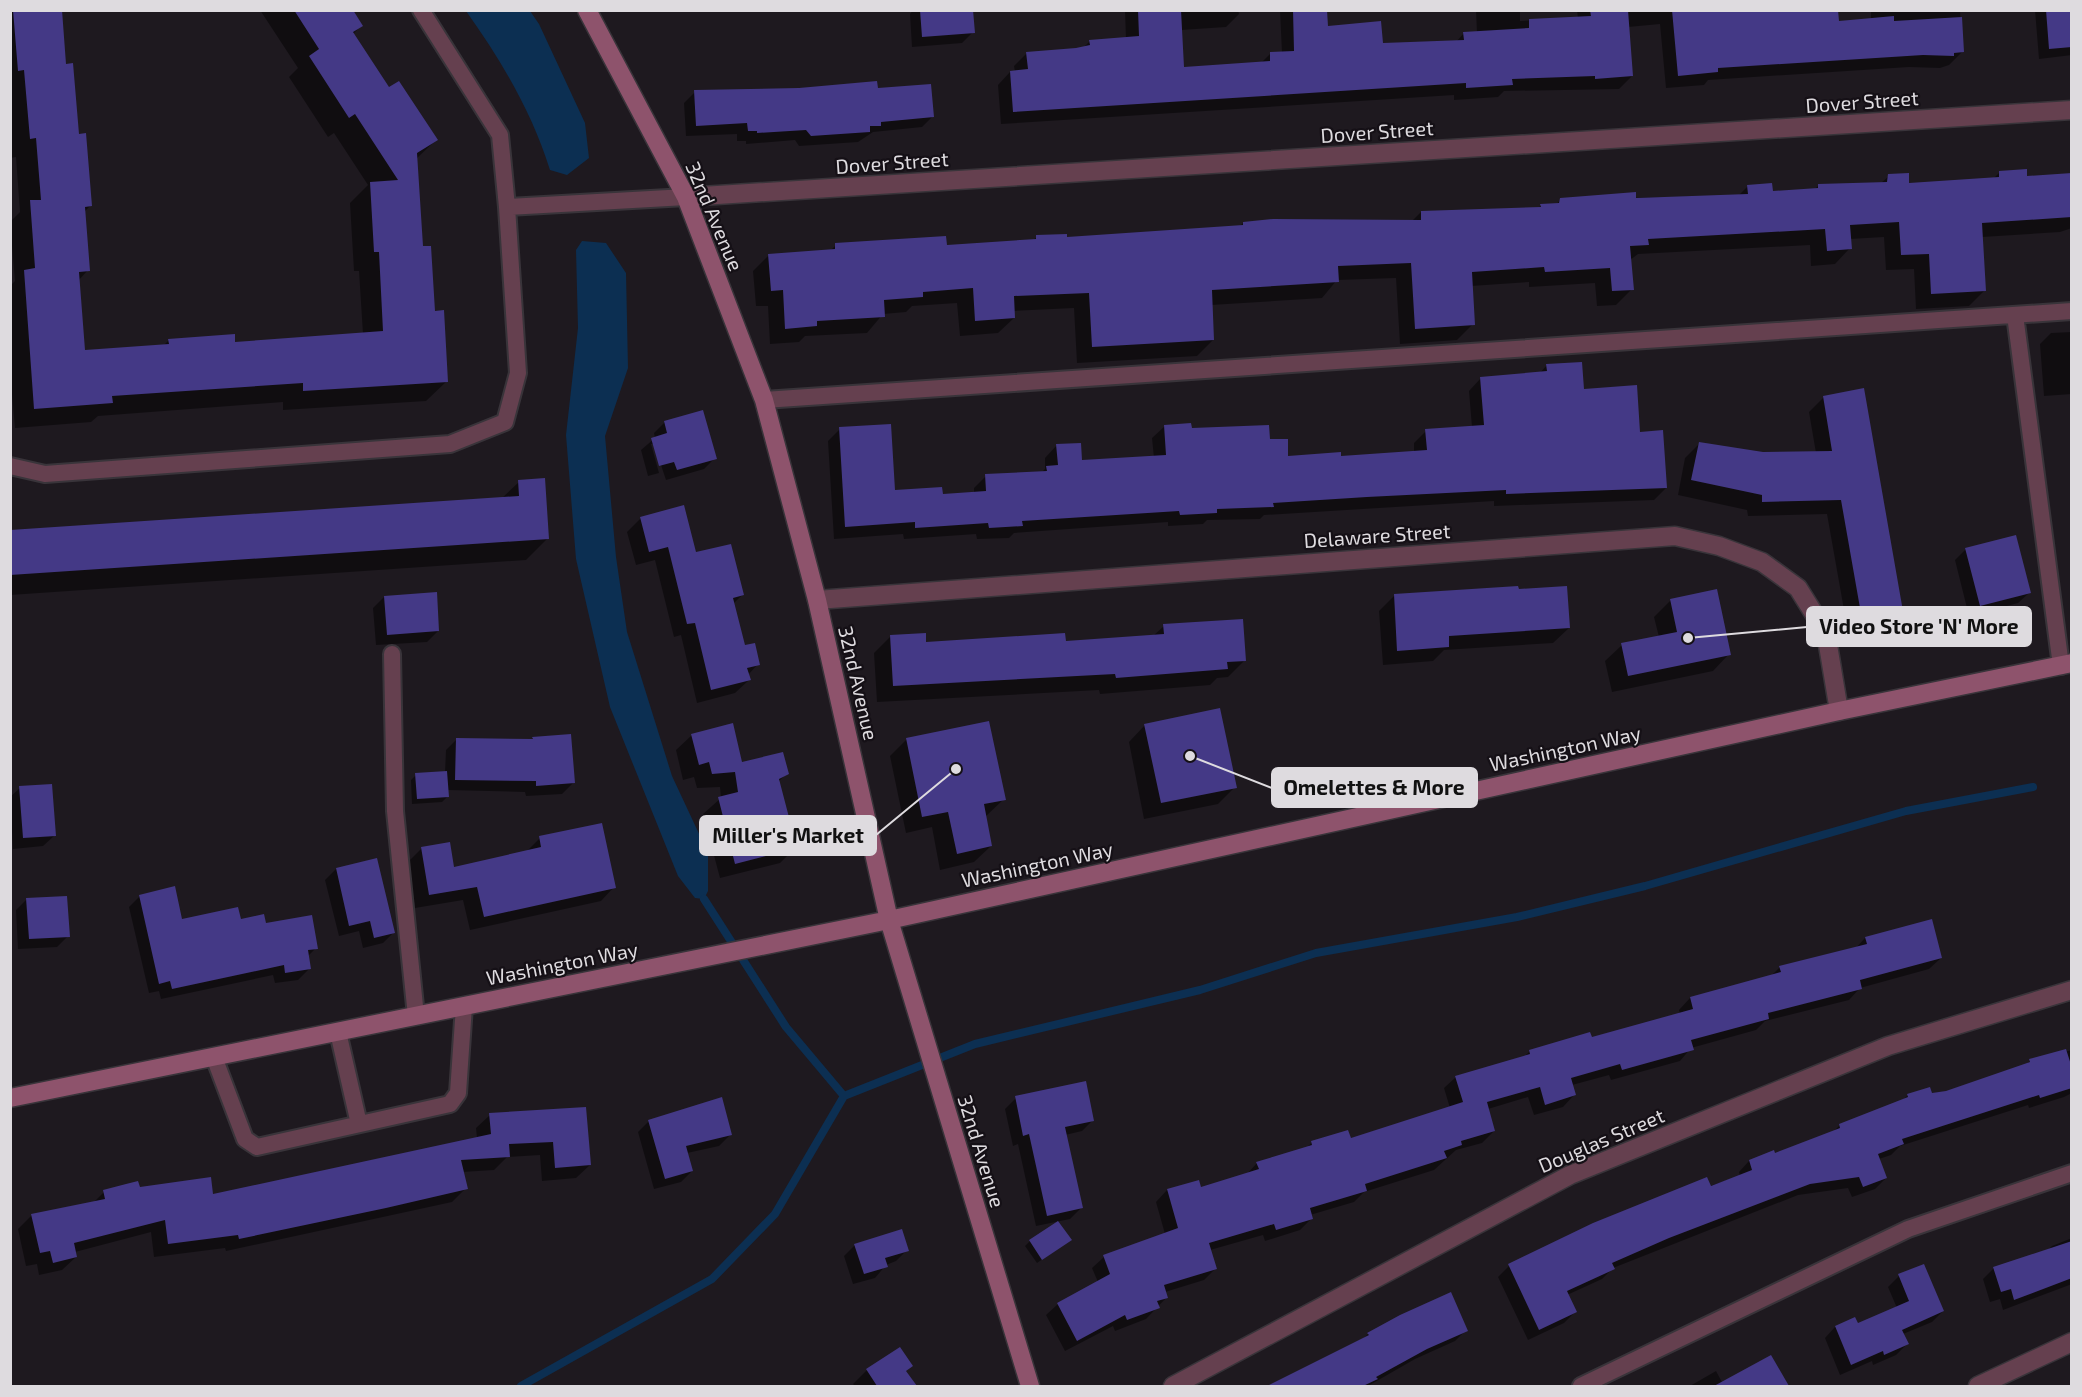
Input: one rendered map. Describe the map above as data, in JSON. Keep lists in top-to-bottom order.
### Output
{
  "streets": {
    "main road": ["32nd Avenue", "Washington Way"],
    "street": ["Dover Street", "Delaware Street", "Douglas Street"]
  },
  "crossings": [
    ["Dover Street", "32nd Avenue"],
    ["32nd Avenue", "Delaware Street"],
    ["32nd Avenue", "Washington Way"],
    ["Delaware Street", "Washington Way"]
  ],
  "places": ["Video Store 'N' More", "Omelettes & More", "Miller's Market"]
}
